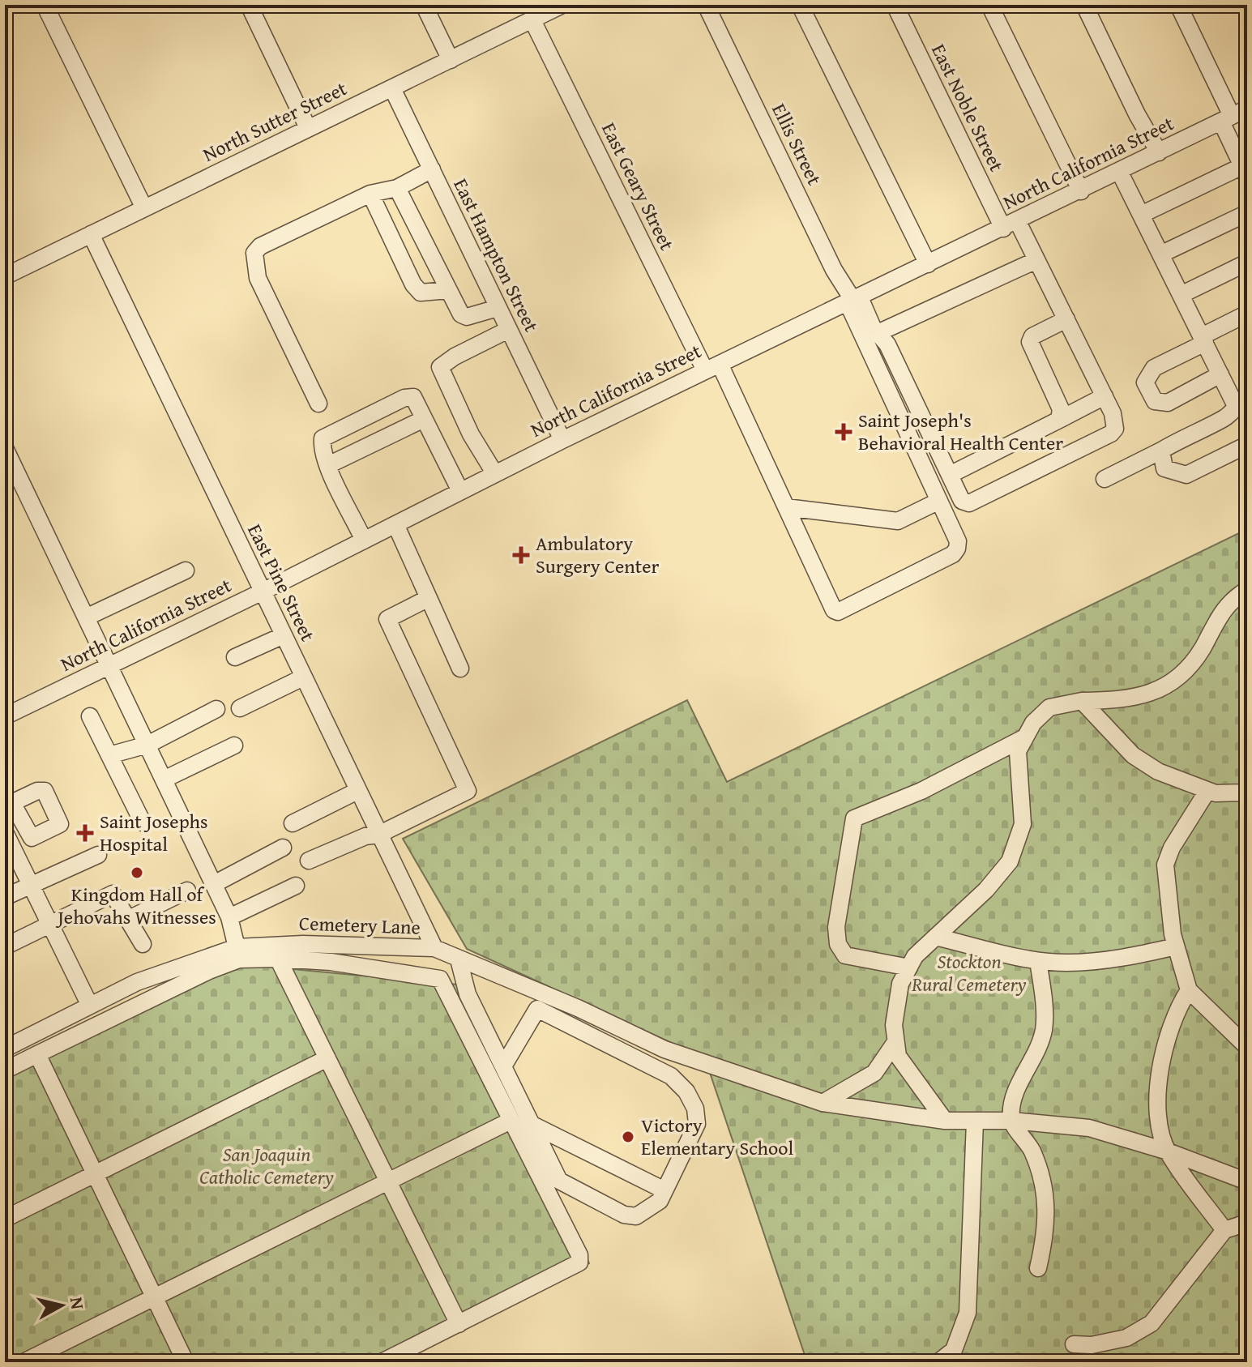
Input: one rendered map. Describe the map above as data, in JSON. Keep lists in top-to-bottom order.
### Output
{
  "streets": {
    "street": [
      "East Noble Street",
      "North Sutter Street",
      "Ellis Street",
      "North California Street",
      "East Geary Street",
      "East Hampton Street",
      "East Pine Street",
      "Cemetery Lane"
    ]
  },
  "crossings": [
    ["East Noble Street", "North California Street"],
    ["North Sutter Street", "East Geary Street"],
    ["North Sutter Street", "East Hampton Street"],
    ["North Sutter Street", "East Pine Street"],
    ["Ellis Street", "North California Street"],
    ["North California Street", "East Geary Street"],
    ["North California Street", "East Hampton Street"],
    ["North California Street", "East Pine Street"],
    ["East Pine Street", "Cemetery Lane"]
  ],
  "parks": ["Stockton Rural Cemetery", "San Joaquin Catholic Cemetery"],
  "places": {
    "health": ["Saint Joseph's Behavioral Health Center", "Ambulatory Surgery Center", "Saint Josephs Hospital"],
    "other": ["Kingdom Hall of Jehovahs Witnesses", "Victory Elementary School"]
  },
  "north": "right"
}
